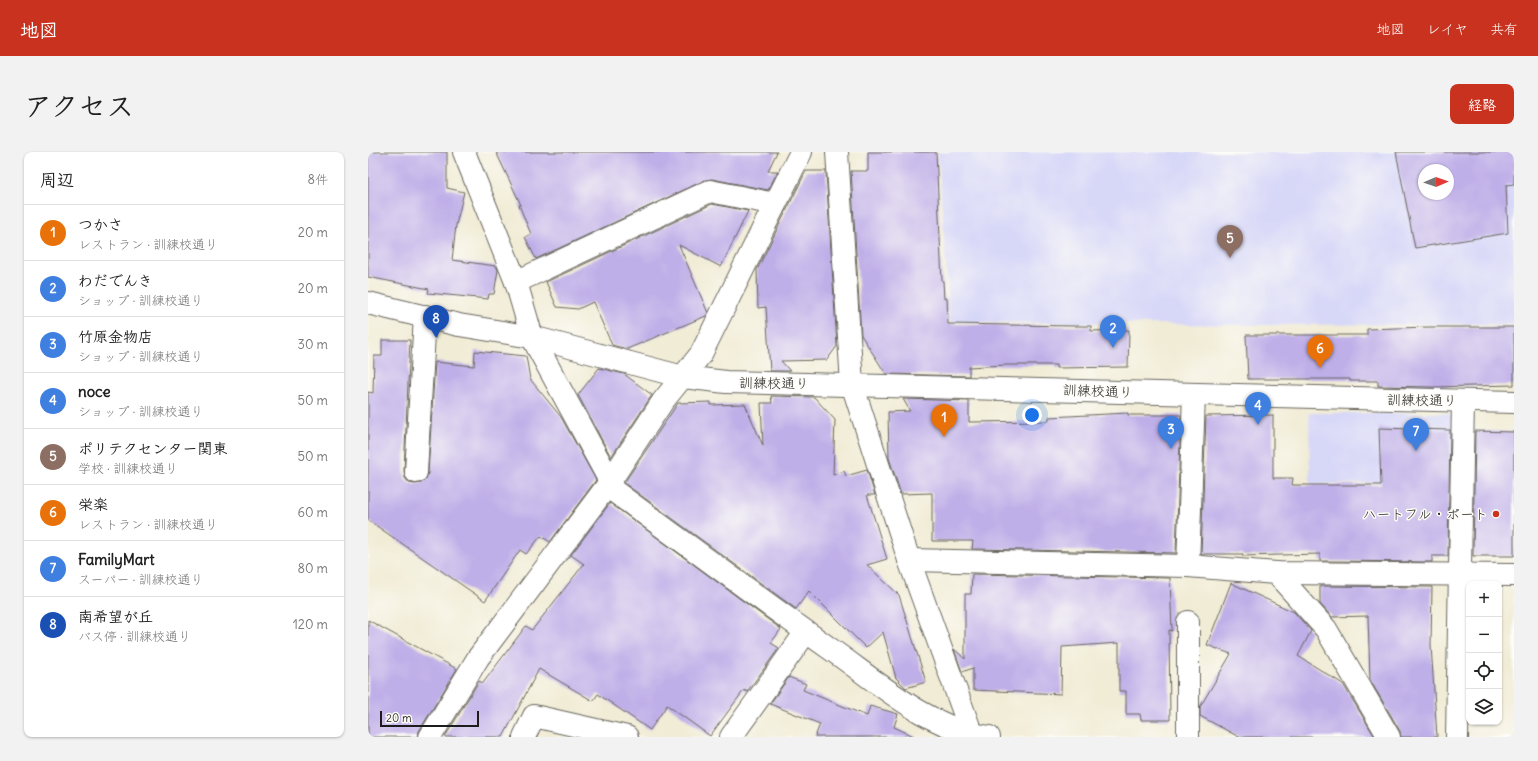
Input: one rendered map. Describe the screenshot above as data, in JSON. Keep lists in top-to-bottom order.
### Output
{
  "streets": {
    "street": ["訓練校通り"]
  },
  "places": ["ハートフル・ポート"],
  "scale_bar": "20 m",
  "north": "right",
  "page": {
    "header": "地図",
    "nav": ["地図", "レイヤ", "共有"],
    "title": "アクセス",
    "buttons": "経路",
    "heading": ["周辺", "8件"],
    "list": [
      {
        "mark": "1",
        "name": "つかさ",
        "note": "レストラン · 訓練校通り",
        "value": "20 m"
      },
      {
        "mark": "2",
        "name": "わだでんき",
        "note": "ショップ · 訓練校通り",
        "value": "20 m"
      },
      {
        "mark": "3",
        "name": "竹原金物店",
        "note": "ショップ · 訓練校通り",
        "value": "30 m"
      },
      {
        "mark": "4",
        "name": "noce",
        "note": "ショップ · 訓練校通り",
        "value": "50 m"
      },
      {
        "mark": "5",
        "name": "ポリテクセンター関東",
        "note": "学校 · 訓練校通り",
        "value": "50 m"
      },
      {
        "mark": "6",
        "name": "栄楽",
        "note": "レストラン · 訓練校通り",
        "value": "60 m"
      },
      {
        "mark": "7",
        "name": "FamilyMart",
        "note": "スーパー · 訓練校通り",
        "value": "80 m"
      },
      {
        "mark": "8",
        "name": "南希望が丘",
        "note": "バス停 · 訓練校通り",
        "value": "120 m"
      }
    ],
    "pins": [
      "5",
      "8",
      "2",
      "6",
      "4",
      "1",
      "3",
      "7"
    ],
    "map_buttons": ["+", "−"],
    "scale": "20 m"
  }
}
